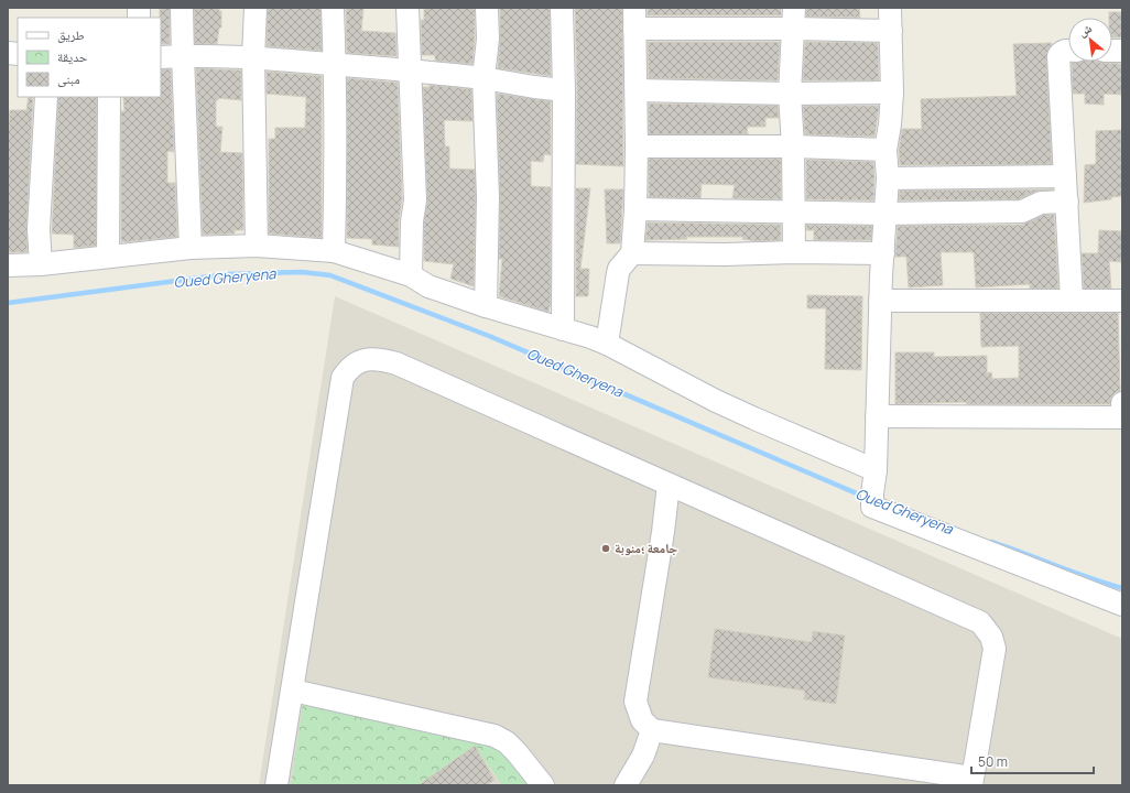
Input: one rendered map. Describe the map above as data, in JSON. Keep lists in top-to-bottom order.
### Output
{
  "water": ["Oued Gheryena"],
  "places": ["جامعة ؛منوبة"],
  "legend": ["طريق", "حديقة", "مبنى"],
  "scale_bar": "50 m",
  "north": "top left"
}
